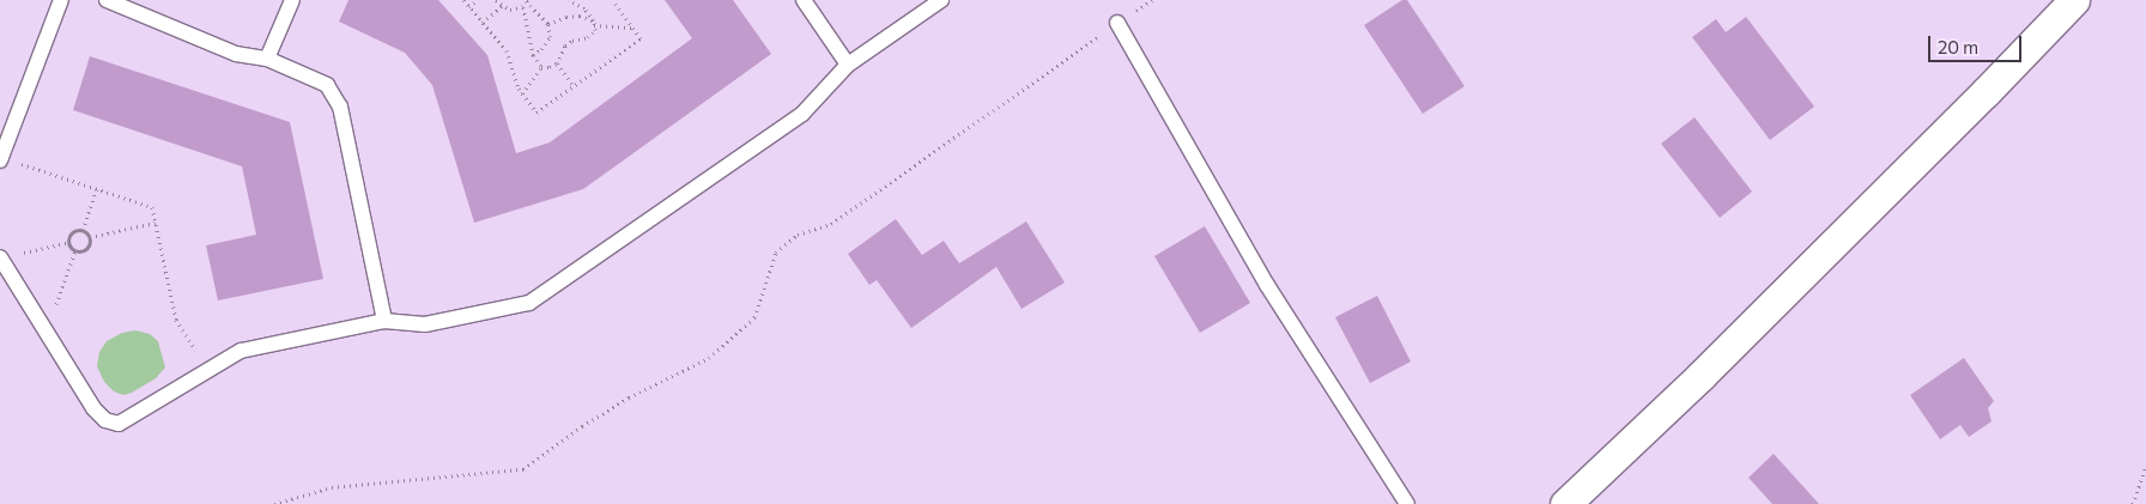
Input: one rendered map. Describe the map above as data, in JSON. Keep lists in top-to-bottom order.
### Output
{
  "scale_bar": "20 m"
}
